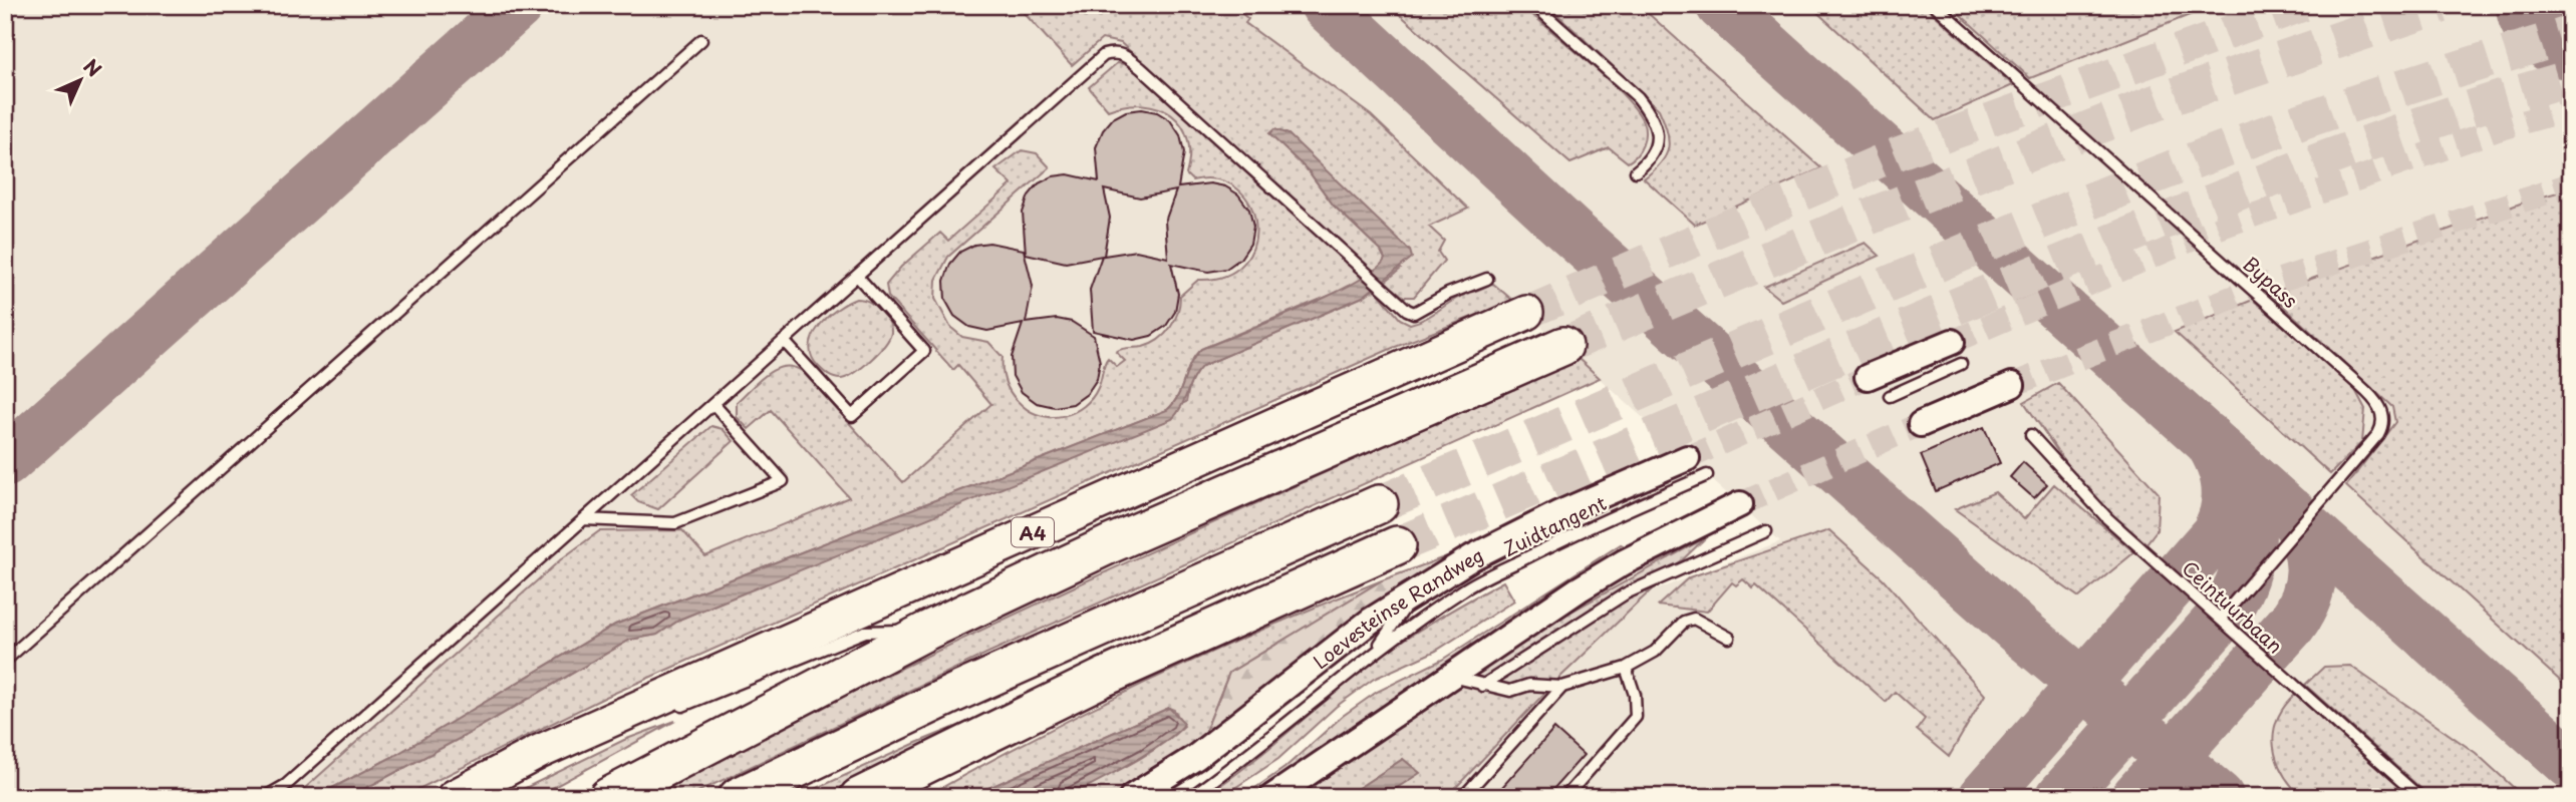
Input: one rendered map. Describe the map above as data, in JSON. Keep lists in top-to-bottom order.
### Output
{
  "streets": {
    "highway": ["A4"],
    "street": ["Loevesteinse Randweg"],
    "lane": ["Bypass", "Zuidtangent", "Ceintuurbaan"]
  },
  "crossings": [
    ["Bypass", "Ceintuurbaan"]
  ],
  "north": "top right"
}
